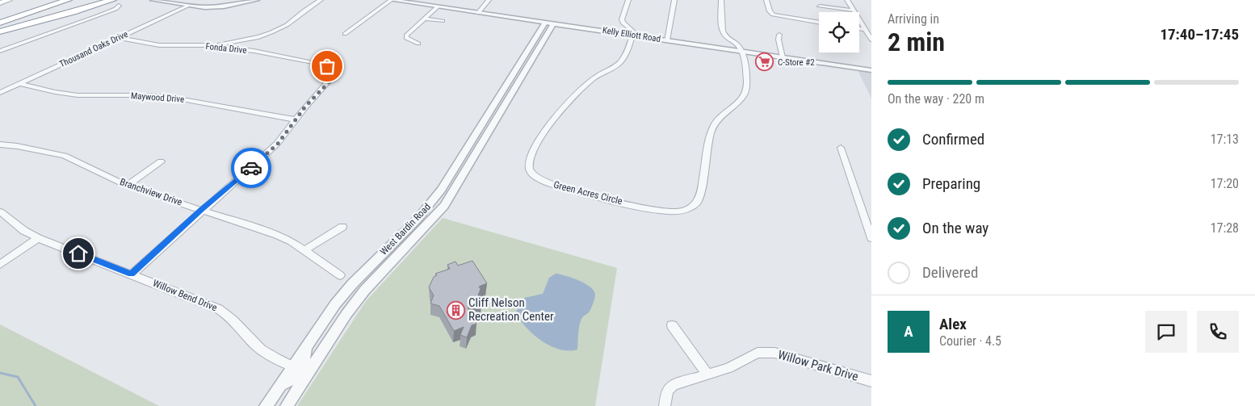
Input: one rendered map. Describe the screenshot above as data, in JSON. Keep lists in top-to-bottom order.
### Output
{
  "streets": {
    "street": [
      "Kelly Elliott Road",
      "Fonda Drive",
      "Thousand Oaks Drive",
      "Maywood Drive",
      "Branchview Drive",
      "Green Acres Circle",
      "West Bardin Road",
      "Willow Bend Drive",
      "Willow Park Drive"
    ]
  },
  "crossings": [
    ["Kelly Elliott Road", "Green Acres Circle"],
    ["Kelly Elliott Road", "West Bardin Road"],
    ["Fonda Drive", "Thousand Oaks Drive"],
    ["Fonda Drive", "Maywood Drive"],
    ["Thousand Oaks Drive", "Maywood Drive"],
    ["West Bardin Road", "Willow Bend Drive"]
  ],
  "places": {
    "supermarket": ["C-Store #2"],
    "building": ["Cliff Nelson Recreation Center"]
  },
  "page": {
    "heading": ["2 min", "Arriving in", "17:40–17:45"],
    "panel": ["Alex", "Courier · 4.5"],
    "bar": "On the way · 220 m",
    "list": [
      ["Confirmed", "17:13"],
      ["Preparing", "17:20"],
      ["On the way", "17:28"],
      "Delivered"
    ],
    "round": "A"
  }
}
